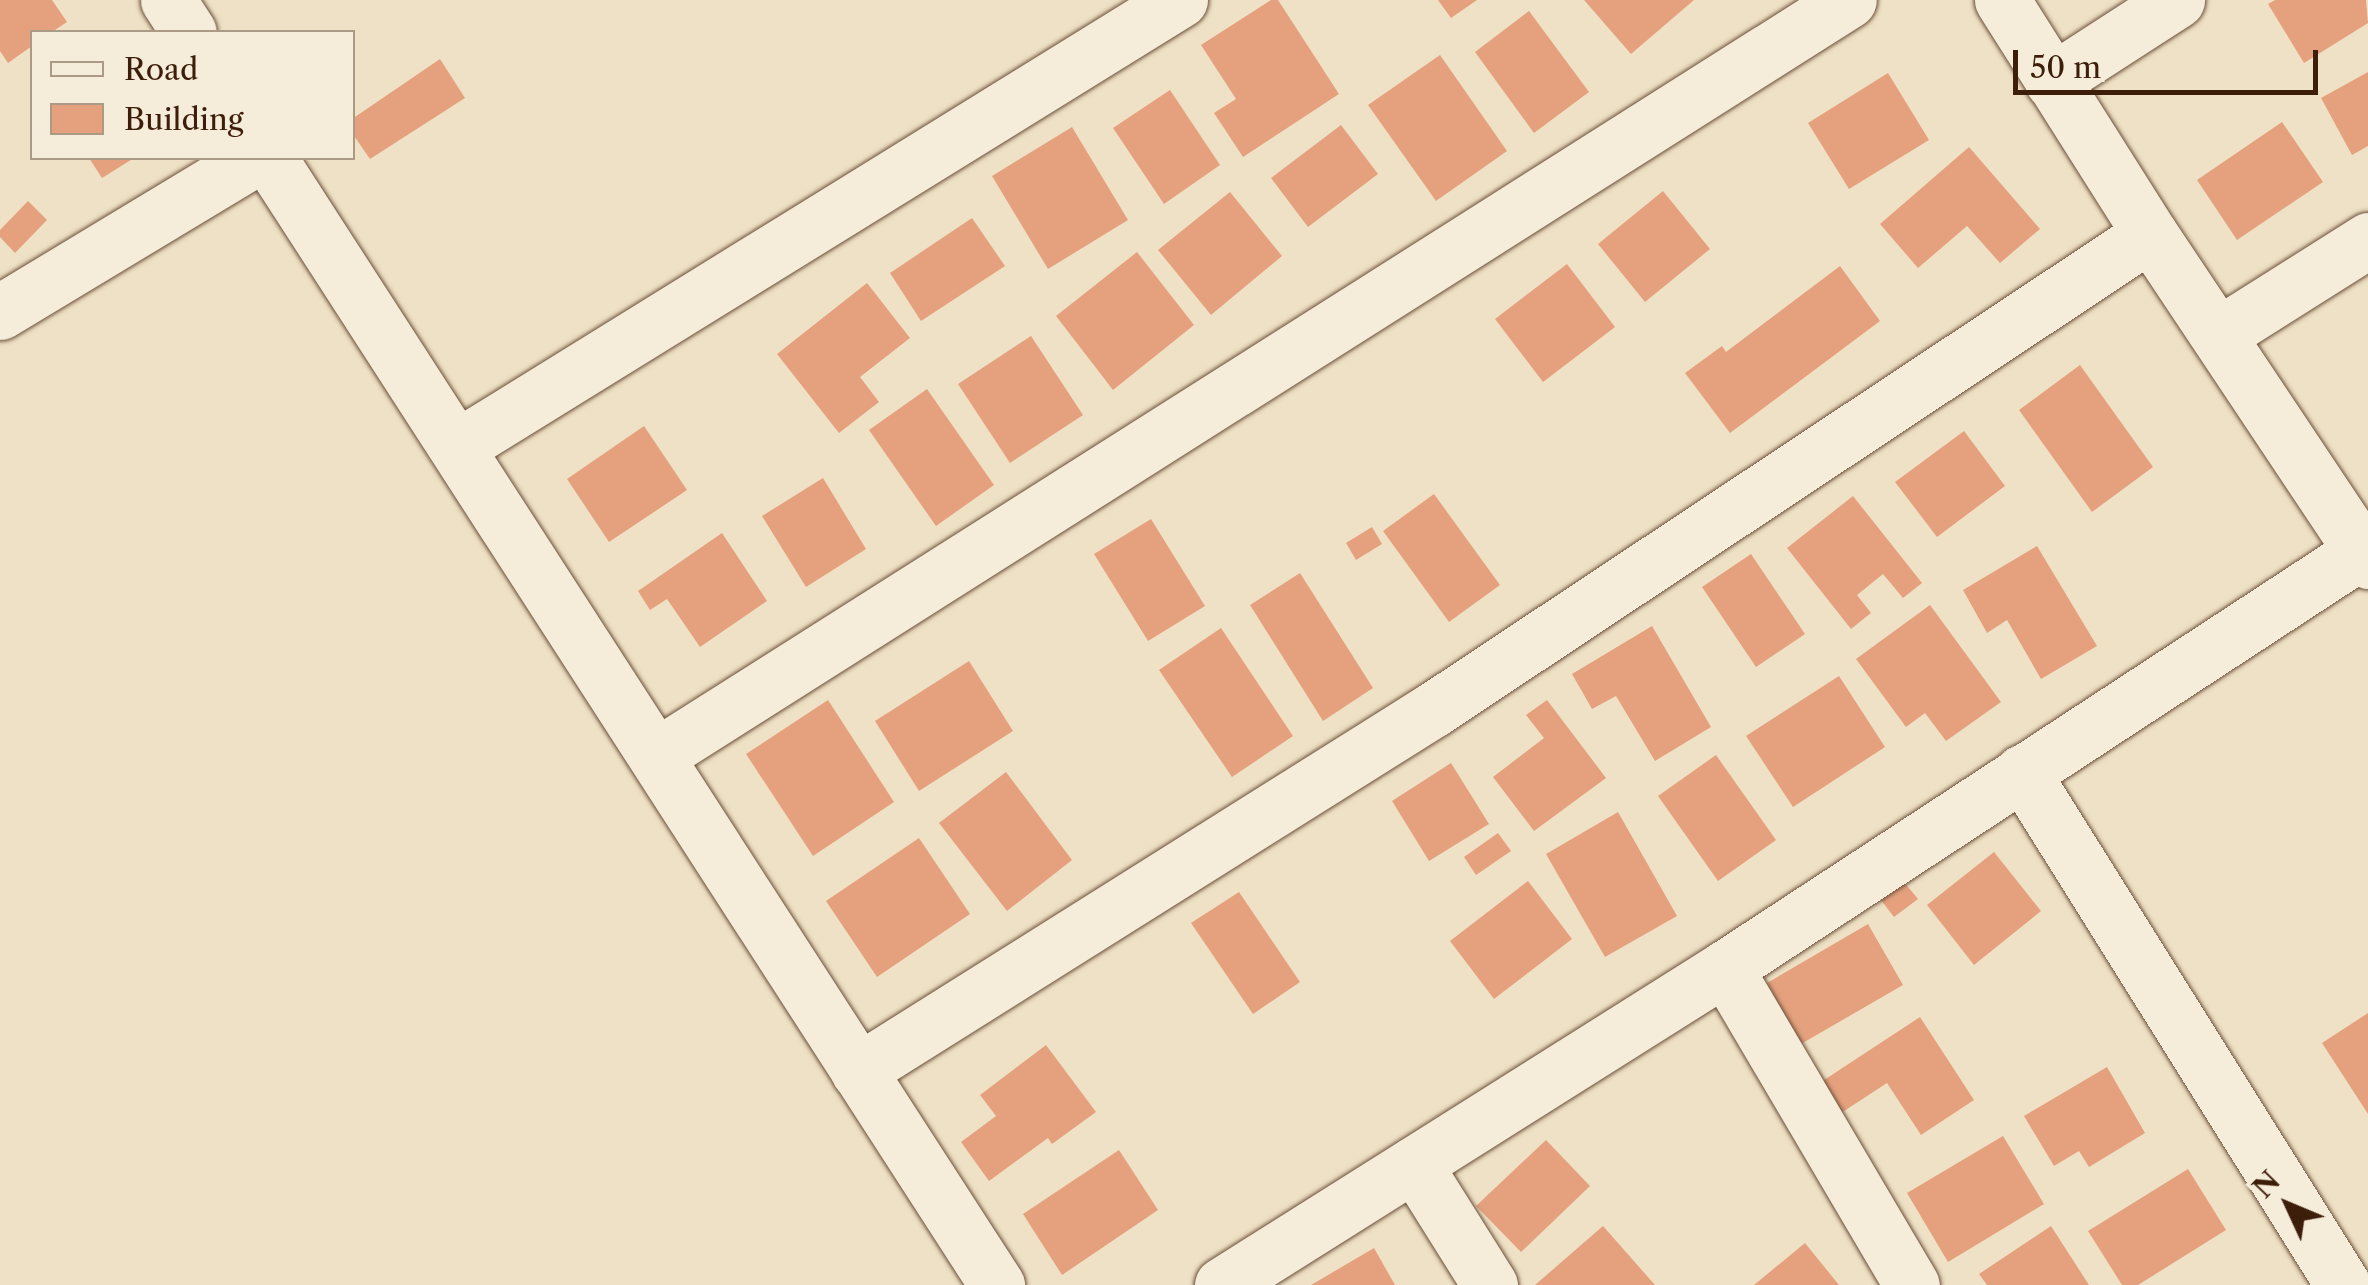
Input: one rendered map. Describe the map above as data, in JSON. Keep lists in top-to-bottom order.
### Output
{
  "legend": ["Road", "Building"],
  "scale_bar": "50 m",
  "north": "top left"
}
